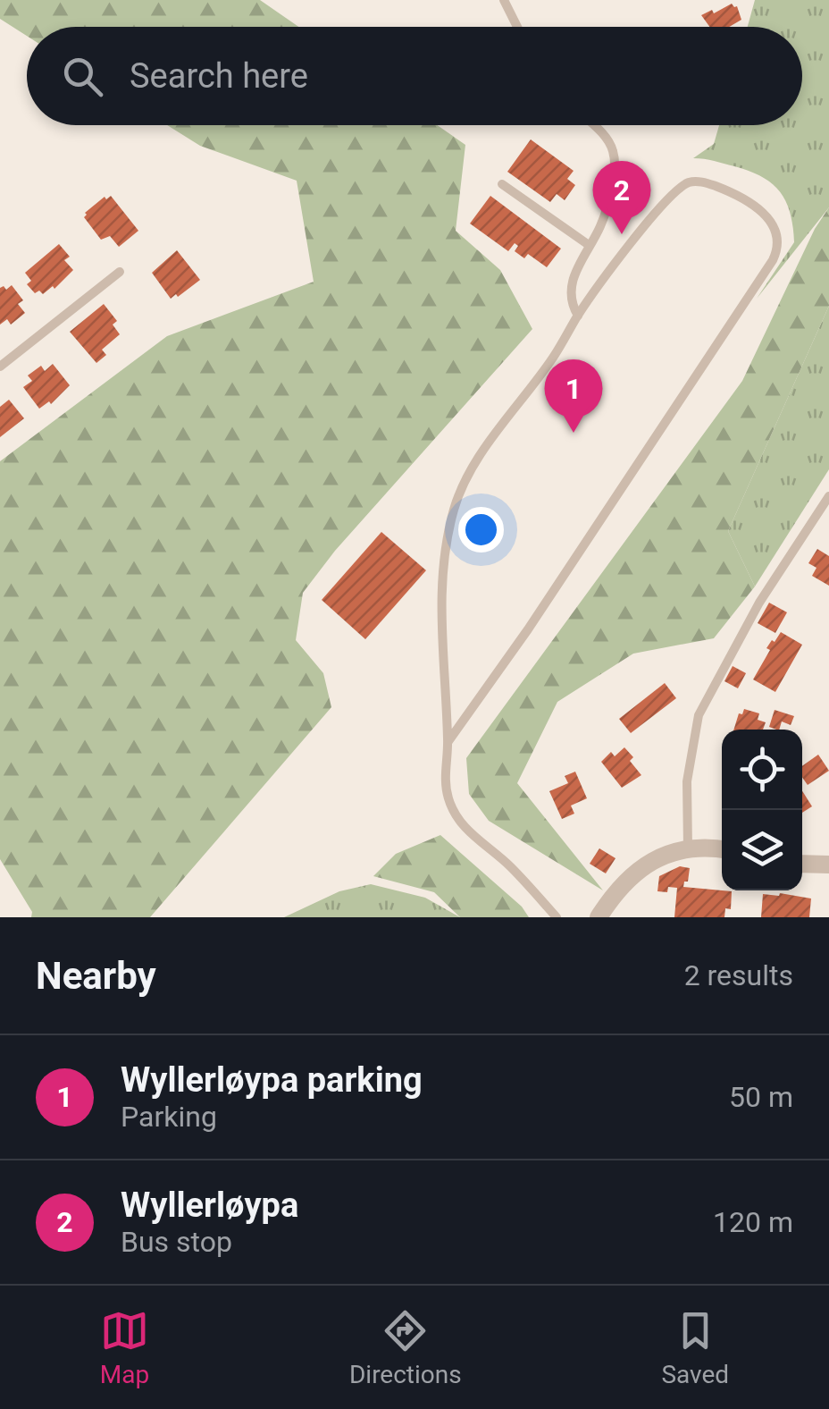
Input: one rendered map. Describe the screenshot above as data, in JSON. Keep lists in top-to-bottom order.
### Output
{
  "page": {
    "search": "Search here",
    "pins": ["2", "1"],
    "heading": ["Nearby", "2 results"],
    "list": [
      {
        "mark": "1",
        "name": "Wyllerløypa parking",
        "note": "Parking",
        "value": "50 m"
      },
      {
        "mark": "2",
        "name": "Wyllerløypa",
        "note": "Bus stop",
        "value": "120 m"
      }
    ],
    "nav": ["Map", "Directions", "Saved"]
  }
}
